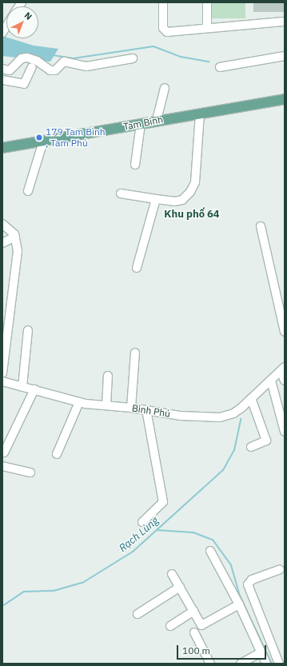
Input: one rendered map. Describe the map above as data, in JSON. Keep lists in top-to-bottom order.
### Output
{
  "streets": {
    "main road": ["Tam Bình"],
    "street": ["Bình Phú"]
  },
  "districts": ["Khu phố 64"],
  "water": ["Rạch Lùng"],
  "places": ["179 Tam Bình , Tam Phú"],
  "scale_bar": "100 m",
  "north": "top right"
}
